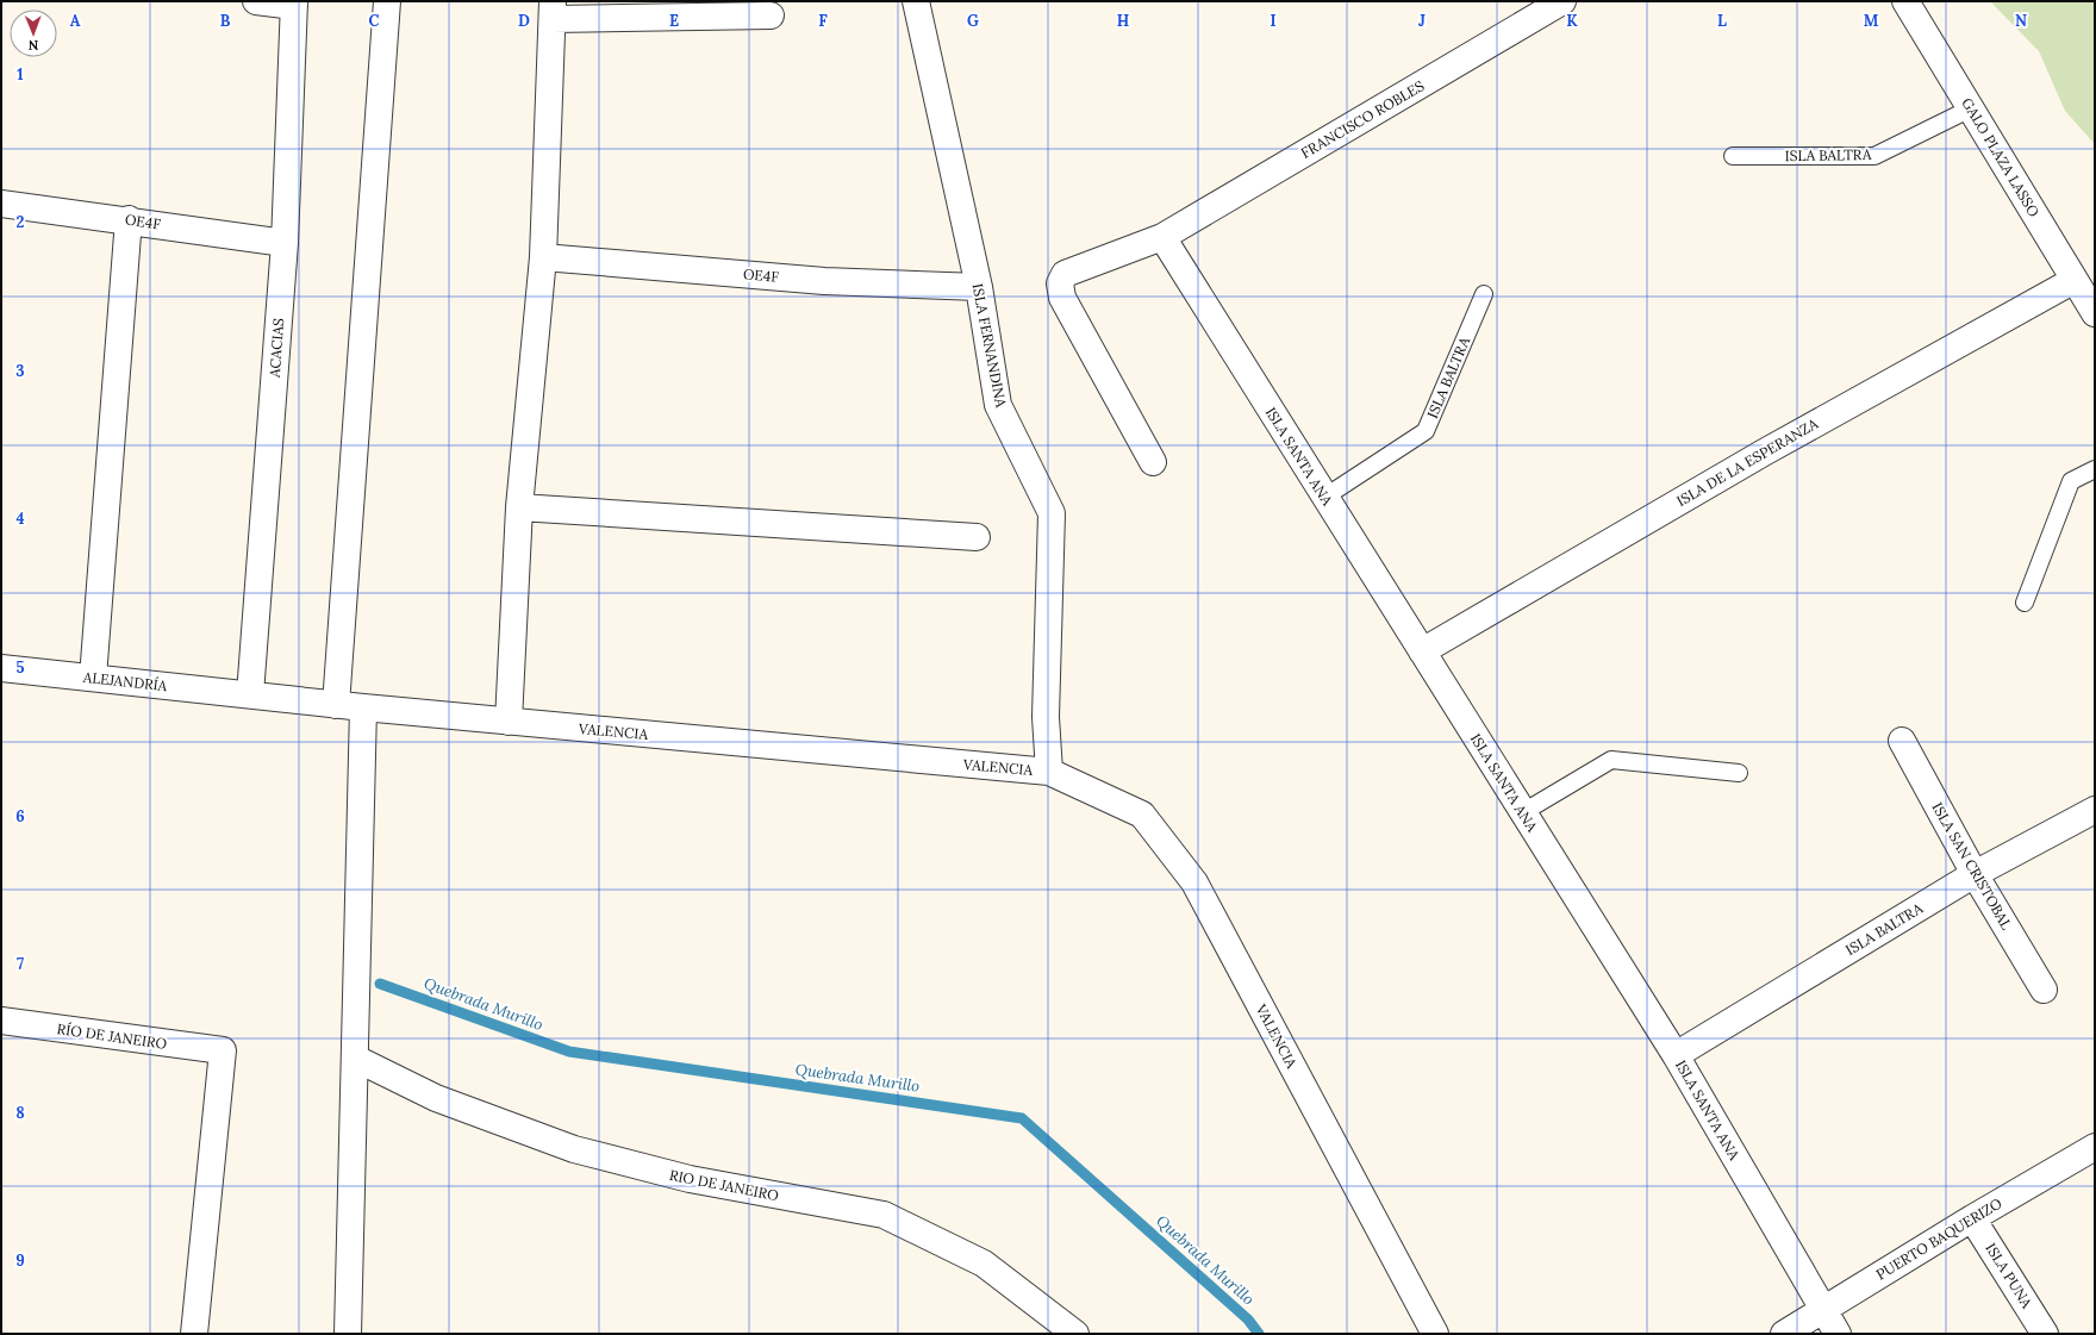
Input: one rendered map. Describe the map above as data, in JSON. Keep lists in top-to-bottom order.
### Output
{
  "streets": {
    "street": [
      "FRANCISCO ROBLES",
      "ISLA BALTRA",
      "GALO PLAZA LASSO",
      "OE4F",
      "ISLA FERNANDINA",
      "ACACIAS",
      "ISLA SANTA ANA",
      "ISLA DE LA ESPERANZA",
      "ALEJANDRÍA",
      "VALENCIA",
      "ISLA SAN CRISTOBAL",
      "RÍO DE JANEIRO",
      "RIO DE JANEIRO",
      "PUERTO BAQUERIZO",
      "ISLA PUNA"
    ]
  },
  "crossings": [
    ["FRANCISCO ROBLES", "ISLA SANTA ANA"],
    ["ISLA BALTRA", "GALO PLAZA LASSO"],
    ["ISLA BALTRA", "ISLA SANTA ANA"],
    ["ISLA BALTRA", "ISLA SAN CRISTOBAL"],
    ["GALO PLAZA LASSO", "ISLA DE LA ESPERANZA"],
    ["OE4F", "ISLA FERNANDINA"],
    ["OE4F", "ACACIAS"],
    ["ISLA FERNANDINA", "VALENCIA"],
    ["ACACIAS", "ALEJANDRÍA"],
    ["ACACIAS", "VALENCIA"],
    ["ISLA SANTA ANA", "ISLA DE LA ESPERANZA"],
    ["ISLA SANTA ANA", "PUERTO BAQUERIZO"],
    ["ALEJANDRÍA", "VALENCIA"],
    ["PUERTO BAQUERIZO", "ISLA PUNA"]
  ],
  "water": ["Quebrada Murillo"],
  "north": "bottom",
  "grid": {
    "columns": [
      "A",
      "B",
      "C",
      "D",
      "E",
      "F",
      "G",
      "H",
      "I",
      "J",
      "K",
      "L",
      "M",
      "N"
    ],
    "rows": [
      "1",
      "2",
      "3",
      "4",
      "5",
      "6",
      "7",
      "8",
      "9"
    ]
  }
}
